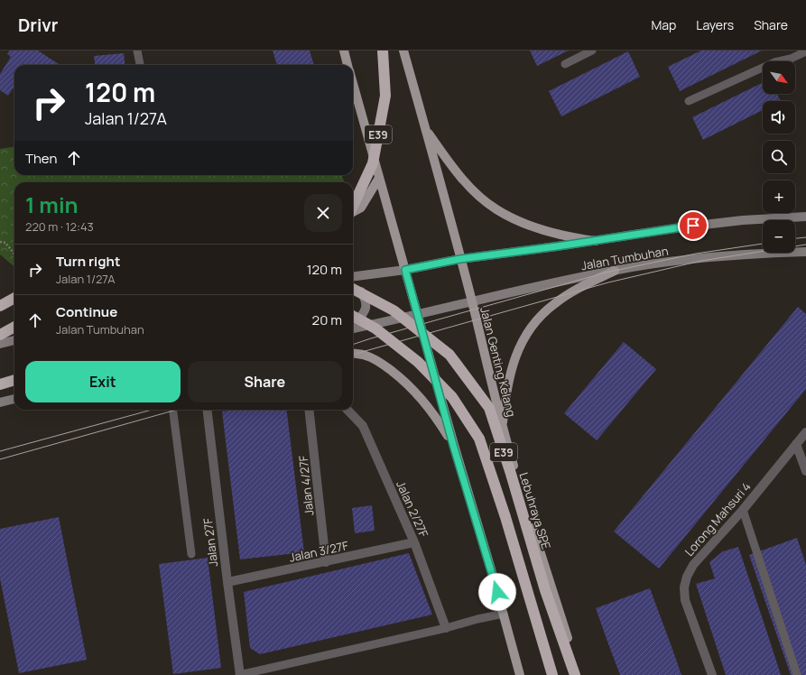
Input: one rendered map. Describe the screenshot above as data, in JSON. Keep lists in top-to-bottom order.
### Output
{
  "streets": {
    "highway": ["E39", "Lebuhraya SPE"],
    "main road": ["Jalan Tumbuhan", "Jalan Genting Kelang"],
    "street": [
      "Jalan 4/27F",
      "Jalan 2/27F",
      "Lorong Mahsuri 4",
      "Jalan 27F",
      "Jalan 3/27F"
    ]
  },
  "crossings": [
    ["Jalan Tumbuhan", "Jalan Genting Kelang"],
    ["Jalan 4/27F", "Jalan 3/27F"],
    ["Jalan 2/27F", "Jalan 3/27F"],
    ["Jalan 27F", "Jalan 3/27F"]
  ],
  "north": "bottom right",
  "page": {
    "header": "Drivr",
    "nav": ["Map", "Layers", "Share"],
    "map_buttons": ["+", "−"],
    "turn": ["120 m", "Jalan 1/27A"],
    "then": "Then",
    "heading": ["1 min", "220 m · 12:43"],
    "list": [
      {
        "name": "Turn right",
        "note": "Jalan 1/27A",
        "value": "120 m"
      },
      {
        "name": "Continue",
        "note": "Jalan Tumbuhan",
        "value": "20 m"
      }
    ],
    "buttons": ["Exit", "Share"]
  }
}
